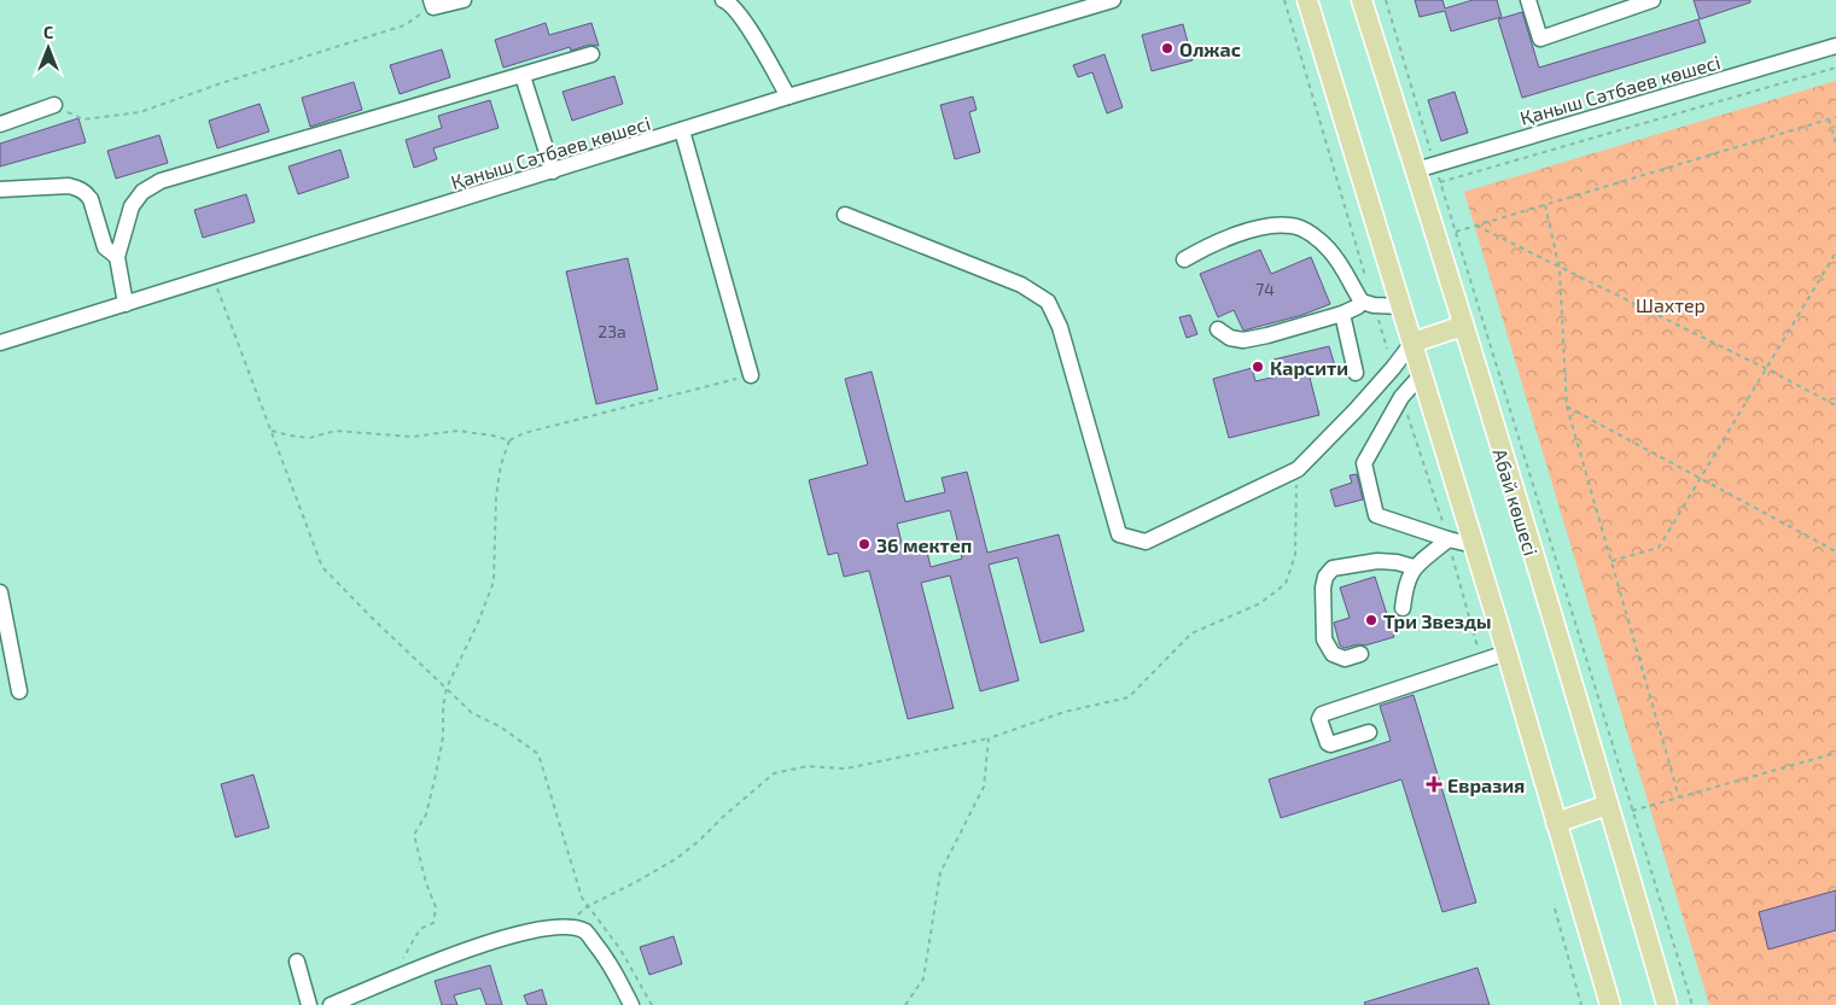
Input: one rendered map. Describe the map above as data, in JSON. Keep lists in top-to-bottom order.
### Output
{
  "streets": {
    "main road": ["Абай көшесі"],
    "street": ["Қаныш Сәтбаев көшесі"]
  },
  "crossings": [
    ["Қаныш Сәтбаев көшесі", "Абай көшесі"]
  ],
  "parks": ["Шахтер"],
  "places": {
    "other": [
      "Олжас",
      "Карсити",
      "36 мектеп",
      "Три Звезды"
    ],
    "health": ["Евразия"]
  },
  "house_numbers": ["74", "23а"],
  "north": "top"
}
